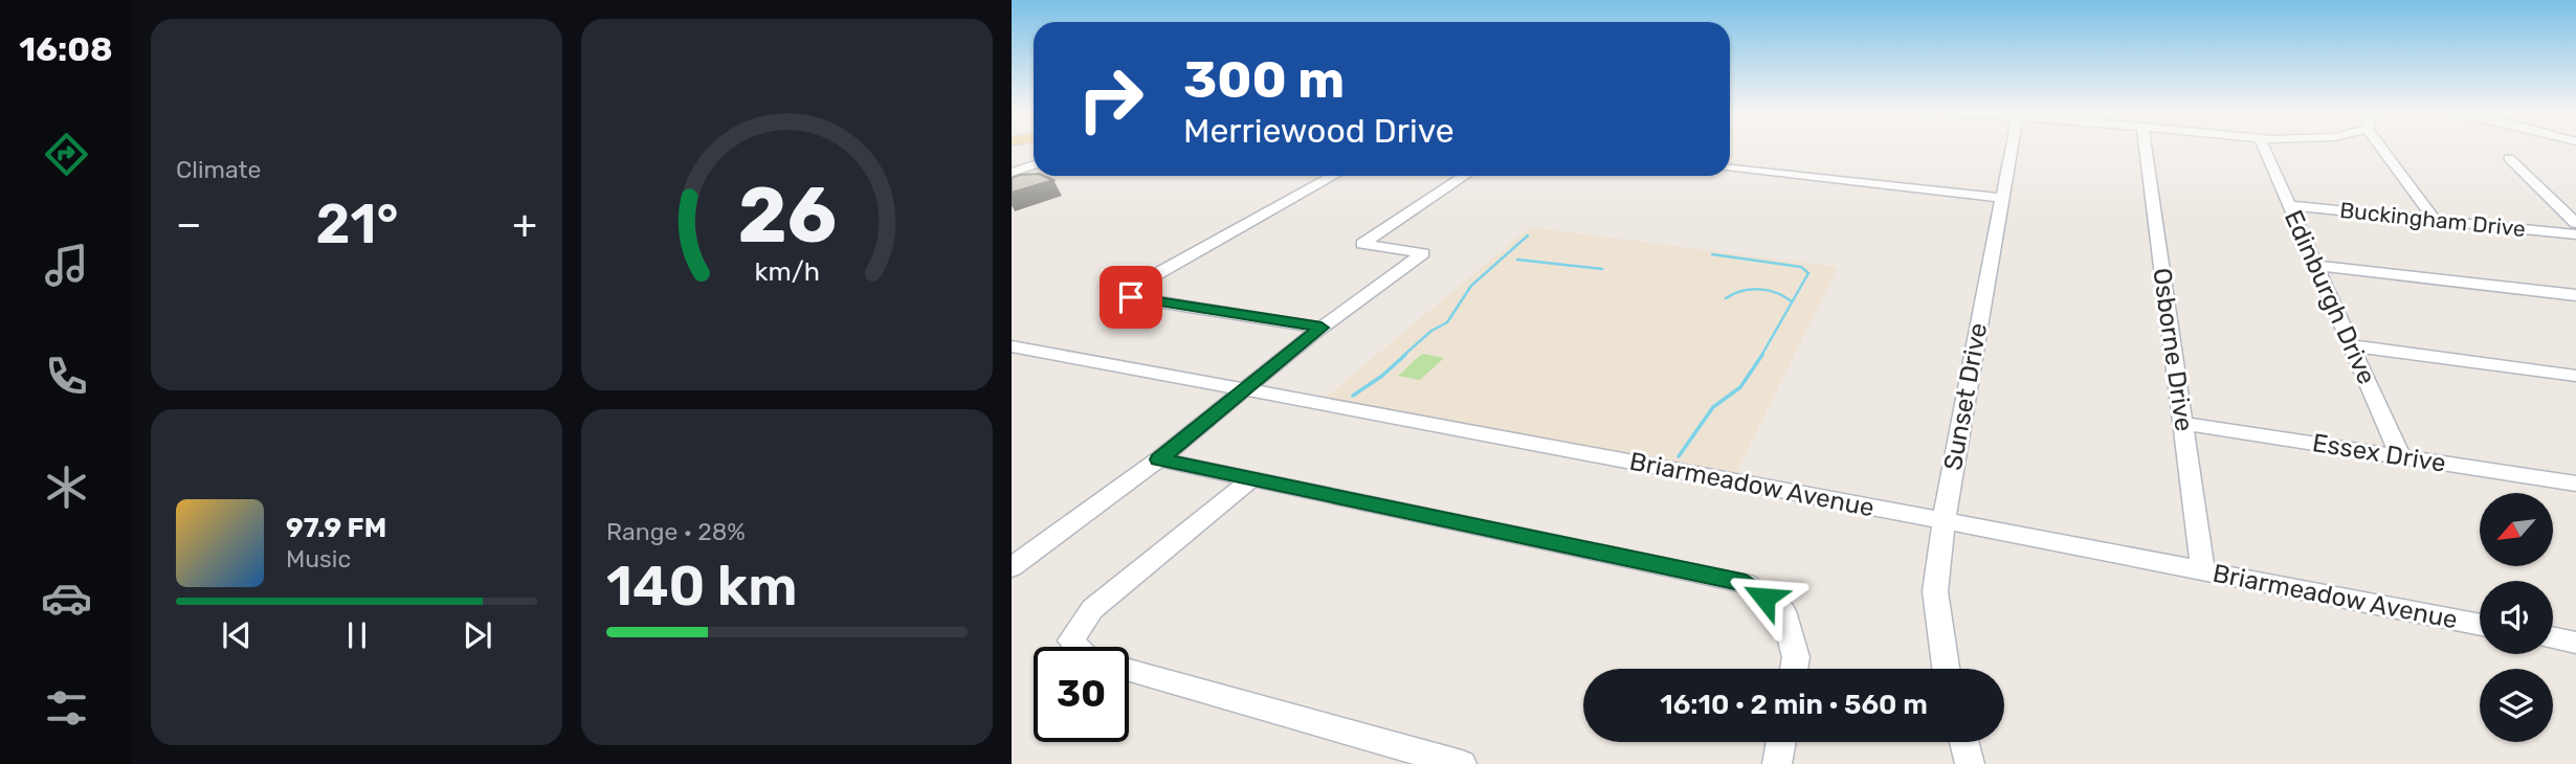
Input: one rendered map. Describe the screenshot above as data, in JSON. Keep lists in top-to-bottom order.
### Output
{
  "streets": {
    "street": [
      "Buckingham Drive",
      "Edinburgh Drive",
      "Osborne Drive",
      "Sunset Drive",
      "Essex Drive",
      "Briarmeadow Avenue"
    ]
  },
  "crossings": [
    ["Buckingham Drive", "Edinburgh Drive"],
    ["Edinburgh Drive", "Essex Drive"],
    ["Osborne Drive", "Essex Drive"],
    ["Osborne Drive", "Briarmeadow Avenue"],
    ["Sunset Drive", "Briarmeadow Avenue"]
  ],
  "north": "bottom left",
  "page": {
    "tabs": "16:08",
    "tile": [
      "Climate",
      ["Range · 28%", "140 km"]
    ],
    "turn": ["300 m", "Merriewood Drive"],
    "heat": ["−", "21°", "+"],
    "song": ["97.9 FM", "Music"],
    "limit": "30",
    "trip": "16:10 · 2 min · 560 m",
    "gauge": ["26", "km/h"]
  }
}
